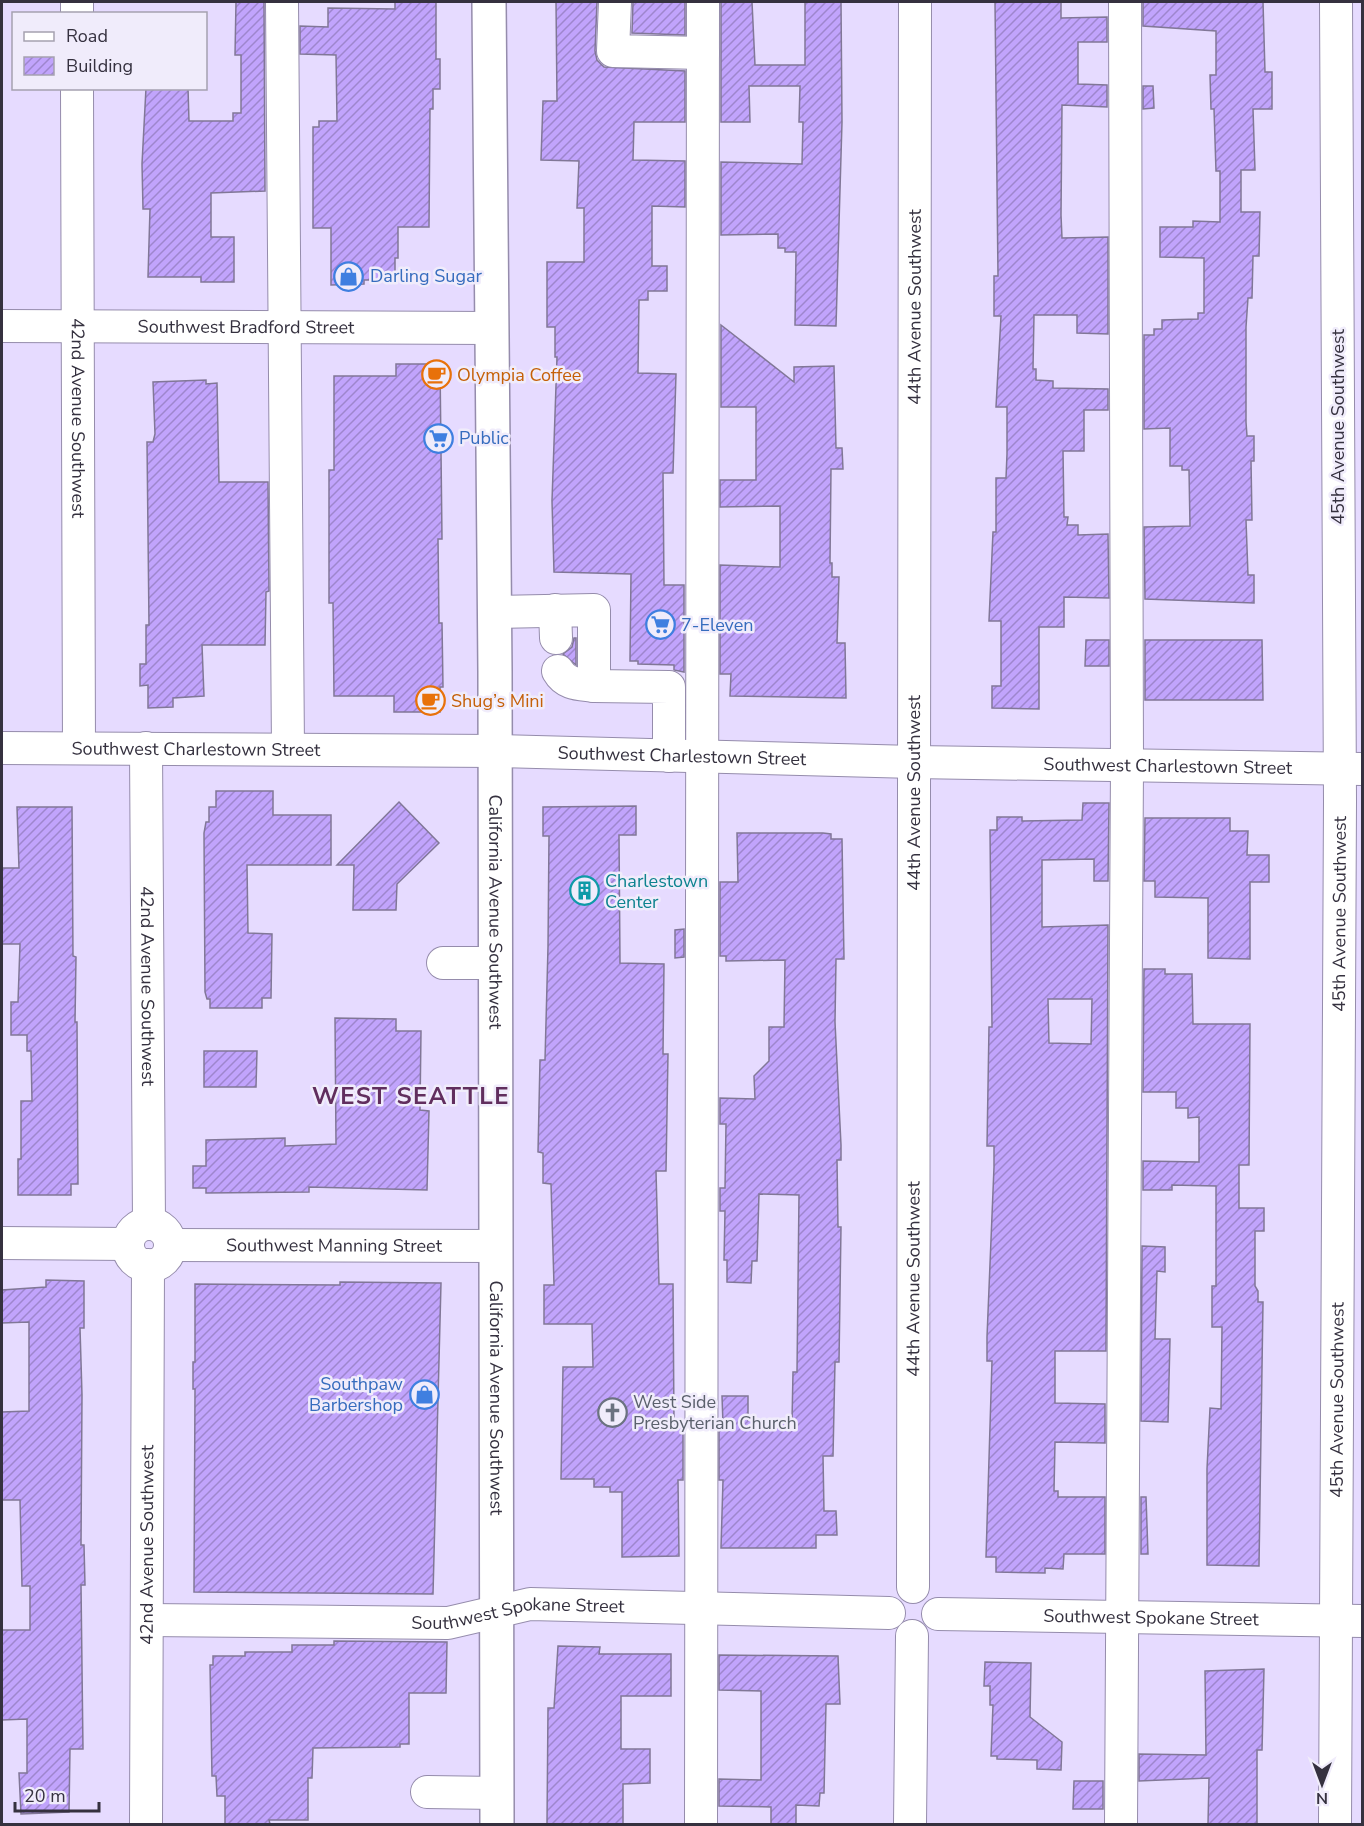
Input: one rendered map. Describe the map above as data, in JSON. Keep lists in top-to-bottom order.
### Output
{
  "streets": {
    "main road": ["California Avenue Southwest"],
    "street": [
      "44th Avenue Southwest",
      "Southwest Bradford Street",
      "42nd Avenue Southwest",
      "45th Avenue Southwest",
      "Southwest Charlestown Street",
      "Southwest Manning Street",
      "Southwest Spokane Street"
    ]
  },
  "crossings": [
    ["44th Avenue Southwest", "Southwest Charlestown Street"],
    ["44th Avenue Southwest", "Southwest Spokane Street"],
    ["Southwest Bradford Street", "42nd Avenue Southwest"],
    ["Southwest Bradford Street", "California Avenue Southwest"],
    ["42nd Avenue Southwest", "Southwest Charlestown Street"],
    ["42nd Avenue Southwest", "Southwest Manning Street"],
    ["42nd Avenue Southwest", "Southwest Spokane Street"],
    ["45th Avenue Southwest", "Southwest Charlestown Street"],
    ["45th Avenue Southwest", "Southwest Spokane Street"],
    ["Southwest Charlestown Street", "California Avenue Southwest"],
    ["California Avenue Southwest", "Southwest Manning Street"],
    ["California Avenue Southwest", "Southwest Spokane Street"]
  ],
  "districts": ["WEST SEATTLE"],
  "places": {
    "shop": ["Darling Sugar", "Southpaw Barbershop"],
    "cafe": ["Olympia Coffee", "Shug’s Mini"],
    "supermarket": ["Public", "7-Eleven"],
    "building": ["Charlestown Center"],
    "church": ["West Side Presbyterian Church"]
  },
  "legend": ["Road", "Building"],
  "scale_bar": "20 m",
  "north": "bottom"
}
